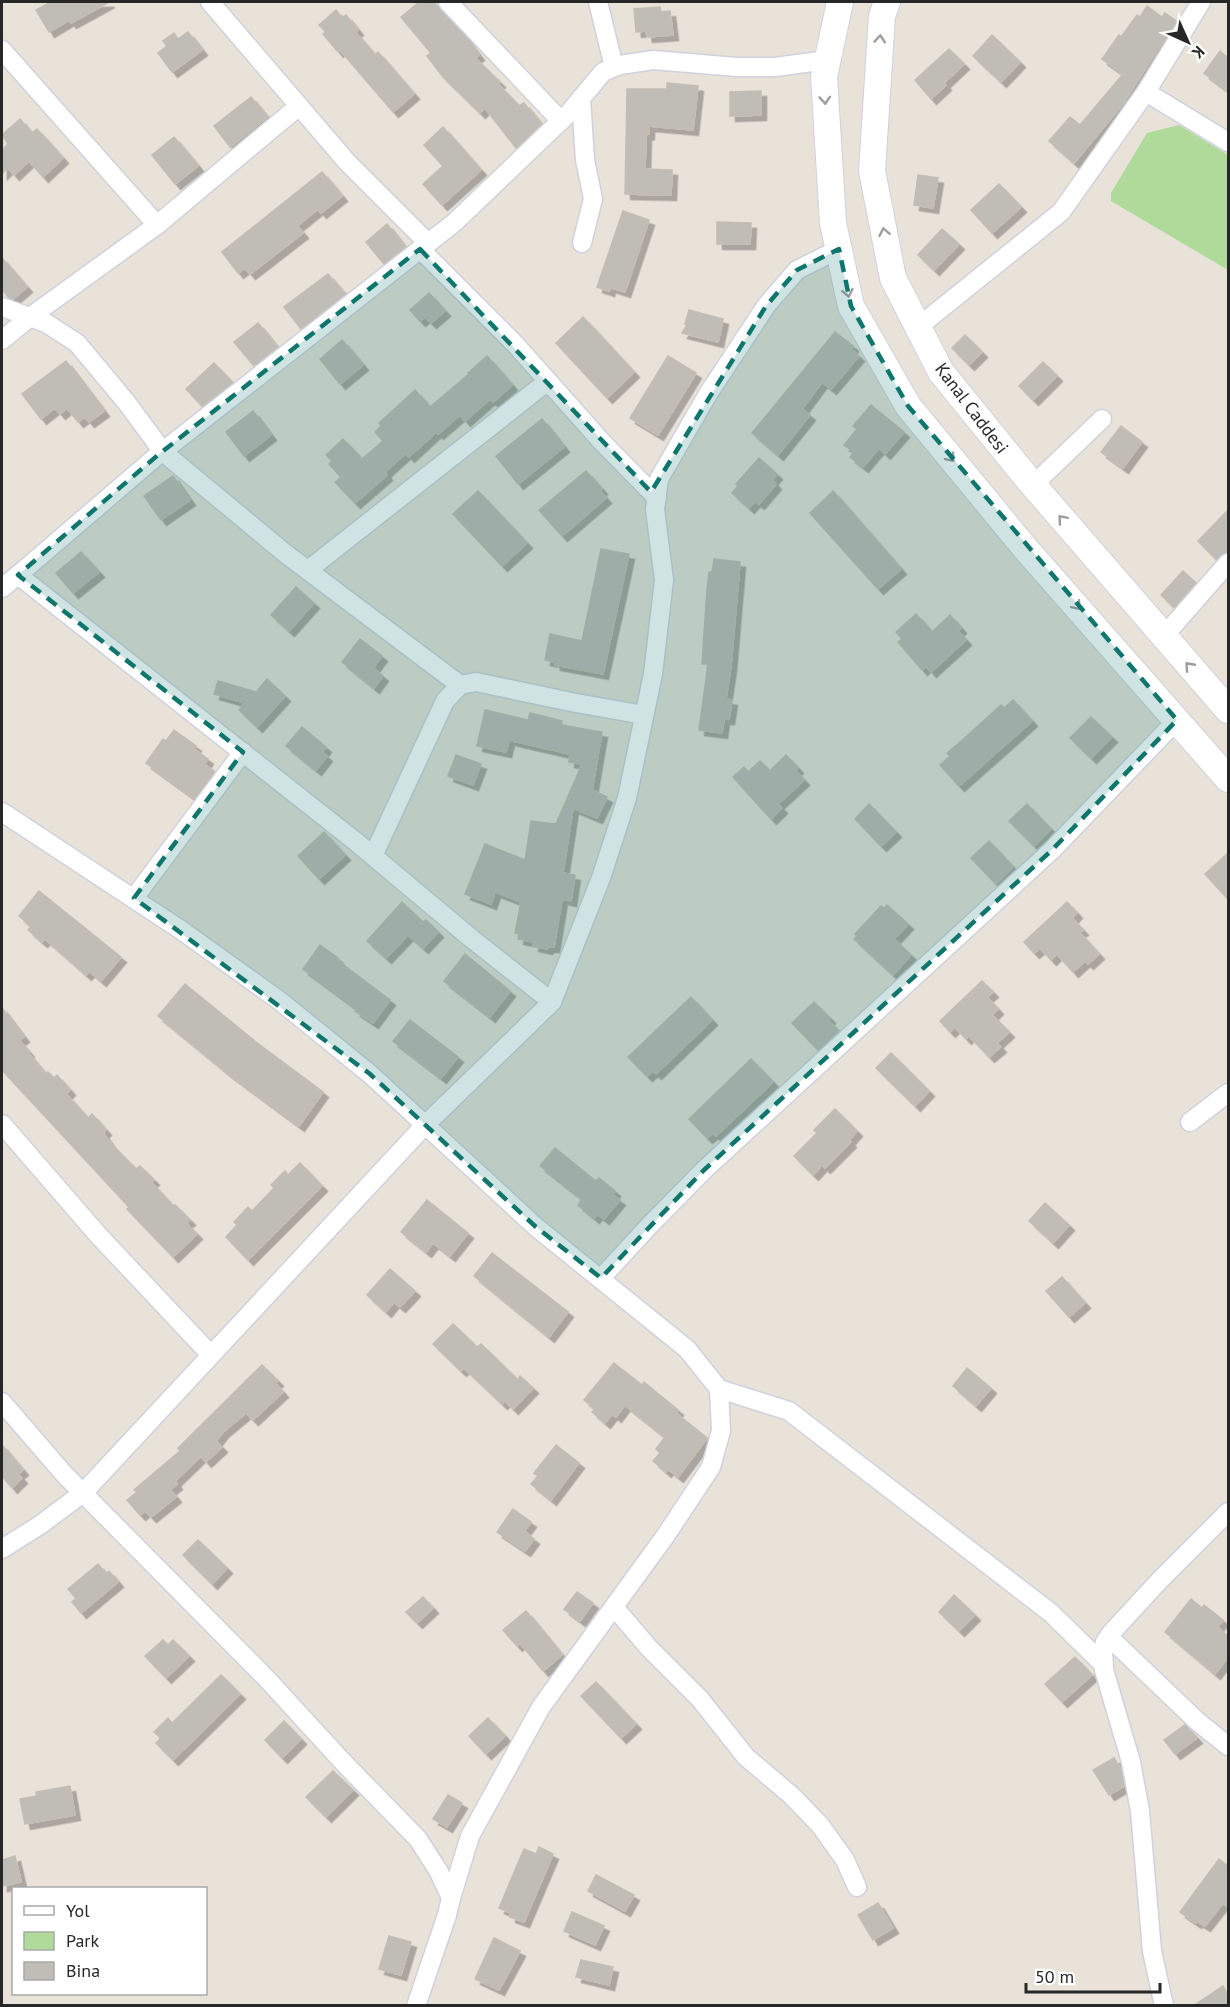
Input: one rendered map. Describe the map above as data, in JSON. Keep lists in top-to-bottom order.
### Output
{
  "streets": {
    "main road": ["Kanal Caddesi"]
  },
  "legend": ["Yol", "Park", "Bina"],
  "scale_bar": "50 m",
  "north": "bottom right"
}
